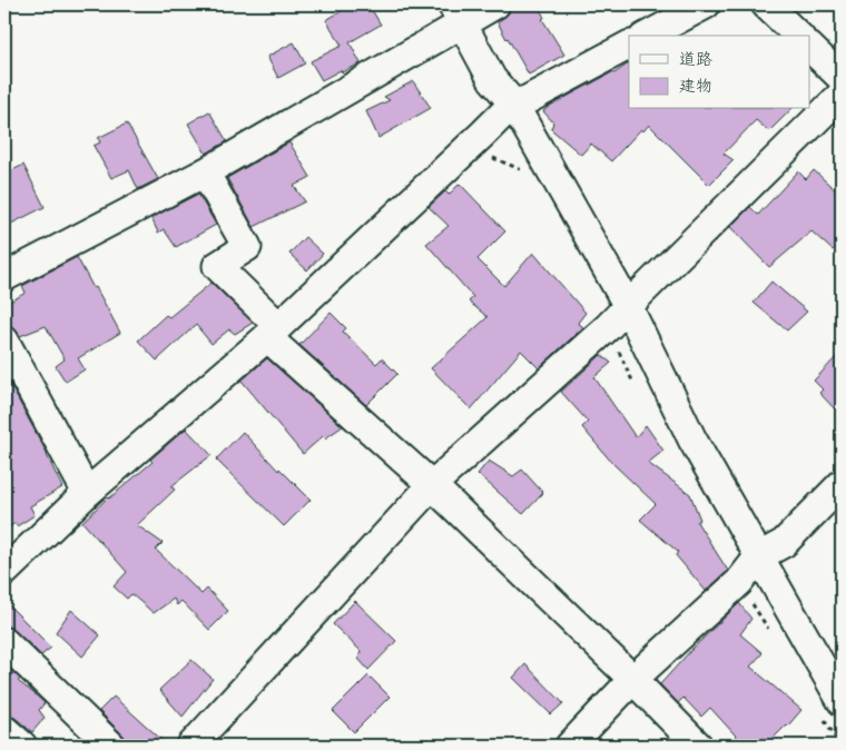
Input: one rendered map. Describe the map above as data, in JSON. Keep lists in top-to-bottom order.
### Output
{
  "legend": ["道路", "建物"]
}
